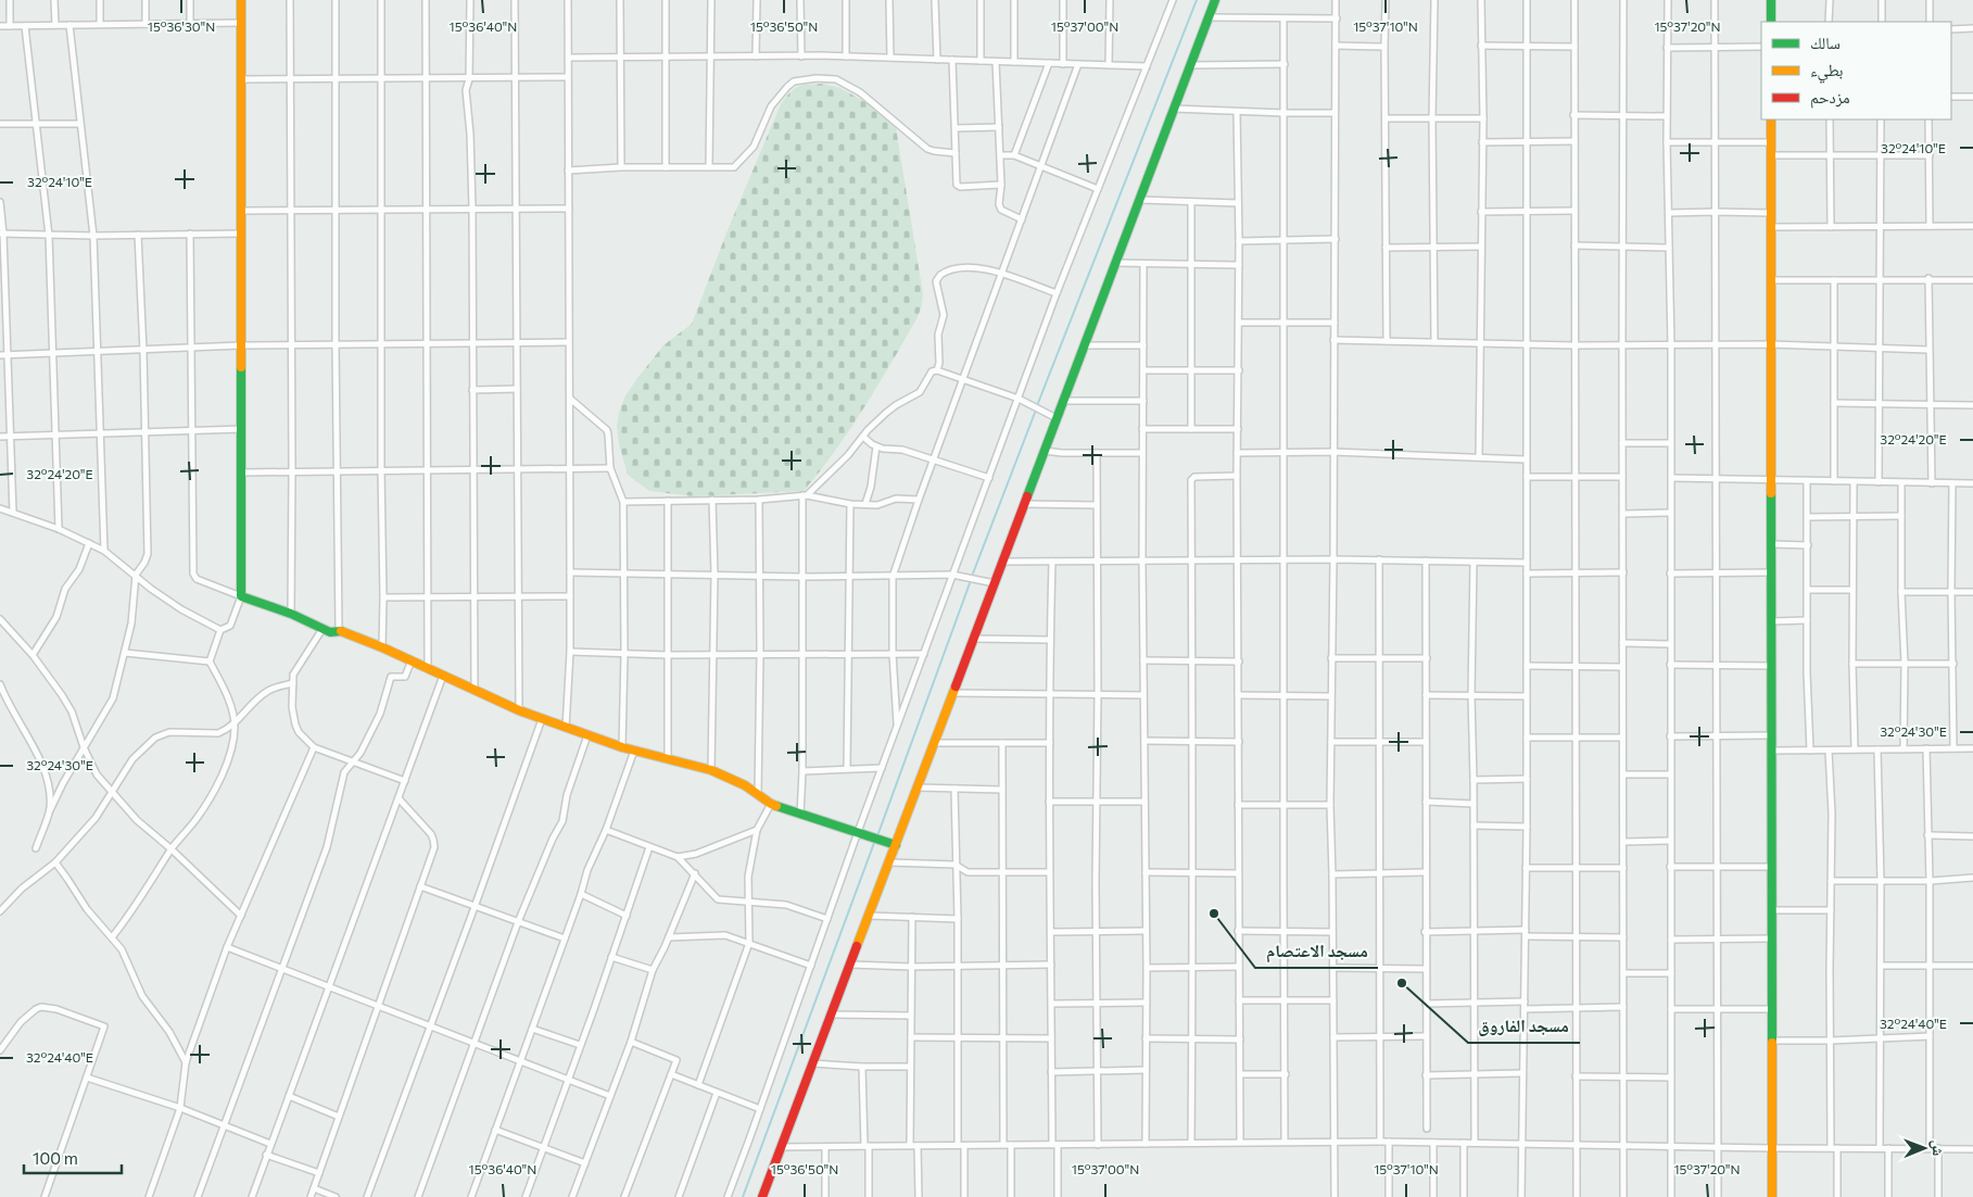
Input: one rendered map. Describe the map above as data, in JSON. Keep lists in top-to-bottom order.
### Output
{
  "places": ["مسجد الاعتصام", "مسجد الفاروق"],
  "legend": ["سالك", "بطيء", "مزدحم"],
  "scale_bar": "100 m",
  "north": "right",
  "coordinates": [
    "15°36'30\"N",
    "15°36'40\"N",
    "15°36'50\"N",
    "15°37'00\"N",
    "15°37'10\"N",
    "15°37'20\"N",
    "32°24'10\"E",
    "32°24'20\"E",
    "32°24'30\"E",
    "32°24'40\"E"
  ]
}
